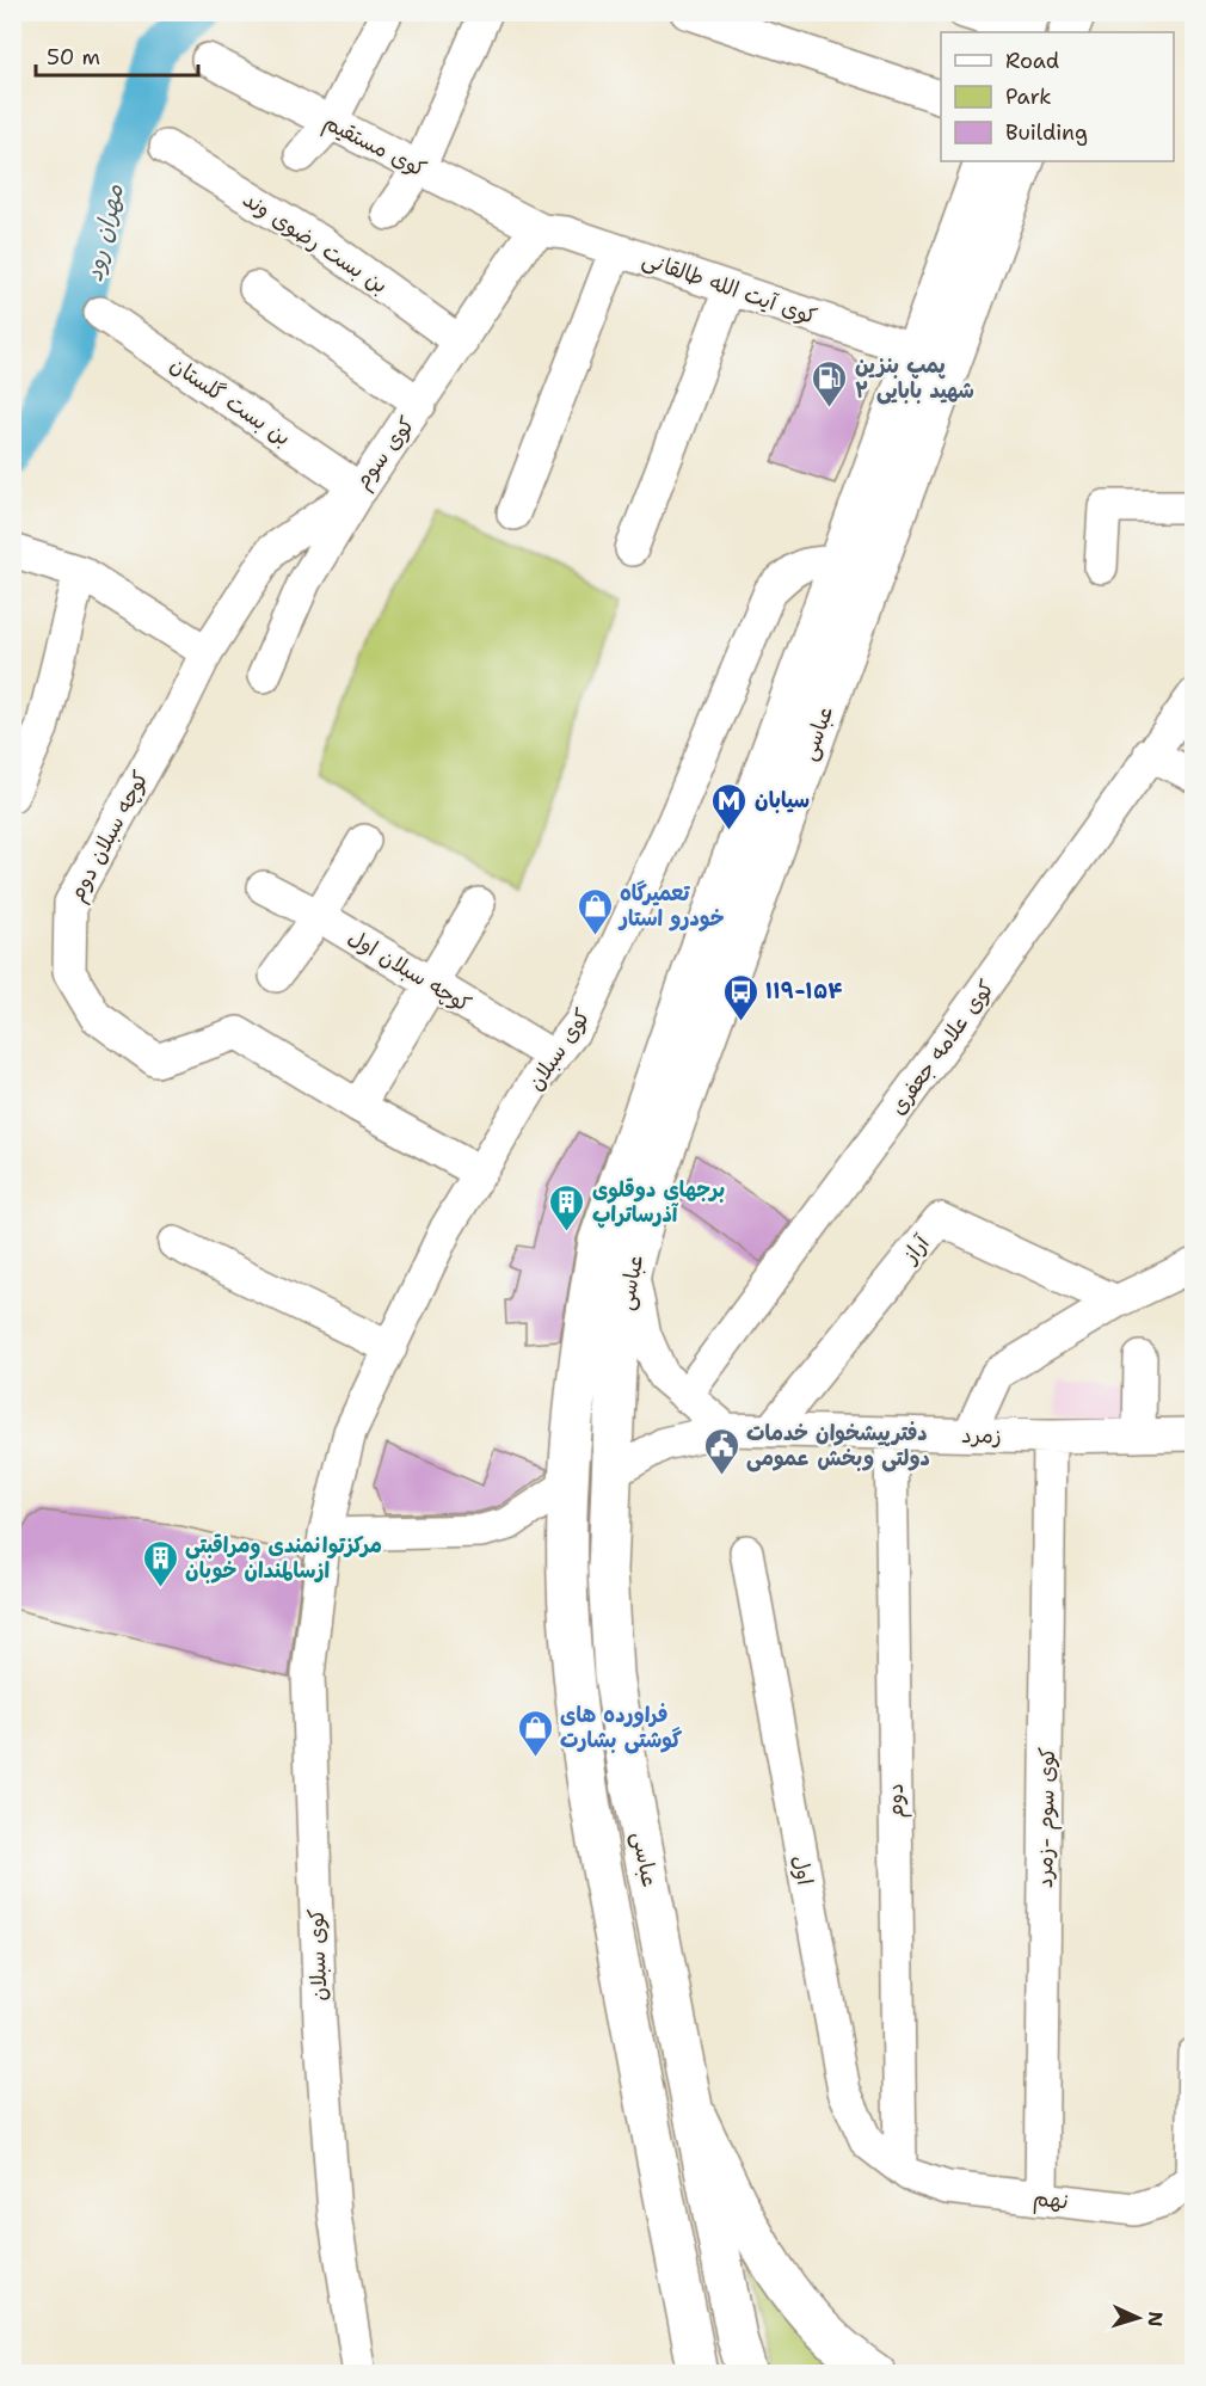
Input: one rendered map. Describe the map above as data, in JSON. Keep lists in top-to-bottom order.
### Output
{
  "streets": {
    "main road": ["عباسى"],
    "street": [
      "کوی مستقیم",
      "بن بست رضوی وند",
      "کوی آیت الله طالقانی",
      "بن بست گلستان",
      "کوی سوم",
      "کوچه سبلان دوم",
      "کوچه سبلان اول",
      "کوی علامه جعفری",
      "کوی سبلان",
      "آراز",
      "زمرد",
      "دوم",
      "کوی سوم -زمرد",
      "اول",
      "نهم"
    ]
  },
  "crossings": [
    ["کوی مستقیم", "کوی آیت الله طالقانی"],
    ["کوی مستقیم", "کوی سوم"],
    ["بن بست رضوی وند", "کوی سوم"],
    ["کوی آیت الله طالقانی", "کوی سوم"],
    ["کوی آیت الله طالقانی", "عباسى"],
    ["بن بست گلستان", "کوی سوم"],
    ["کوی سوم", "کوچه سبلان دوم"],
    ["عباسى", "کوی سبلان"],
    ["عباسى", "زمرد"],
    ["کوچه سبلان دوم", "کوی سبلان"],
    ["کوچه سبلان اول", "کوی سبلان"],
    ["آراز", "زمرد"],
    ["زمرد", "دوم"],
    ["زمرد", "کوی سوم -زمرد"],
    ["دوم", "اول"],
    ["دوم", "نهم"],
    ["کوی سوم -زمرد", "نهم"],
    ["اول", "نهم"]
  ],
  "water": ["مهران رود"],
  "places": {
    "fuel station": ["پمپ بنزین شهید بابایی ۲"],
    "metro station": ["سیابان"],
    "shop": ["تعمیرگاه خودرو استار", "فراورده های گوشتی بشارت"],
    "bus stop": ["۱۱۹-۱۵۴"],
    "building": ["برجهای دوقلوی آذرساتراپ", "مرکزتوانمندی ومراقبتی ازسالمندان خوبان"],
    "public building": ["دفترپیشخوان خدمات دولتی وبخش عمومی"]
  },
  "legend": ["Road", "Park", "Building"],
  "scale_bar": "50 m",
  "north": "right"
}
